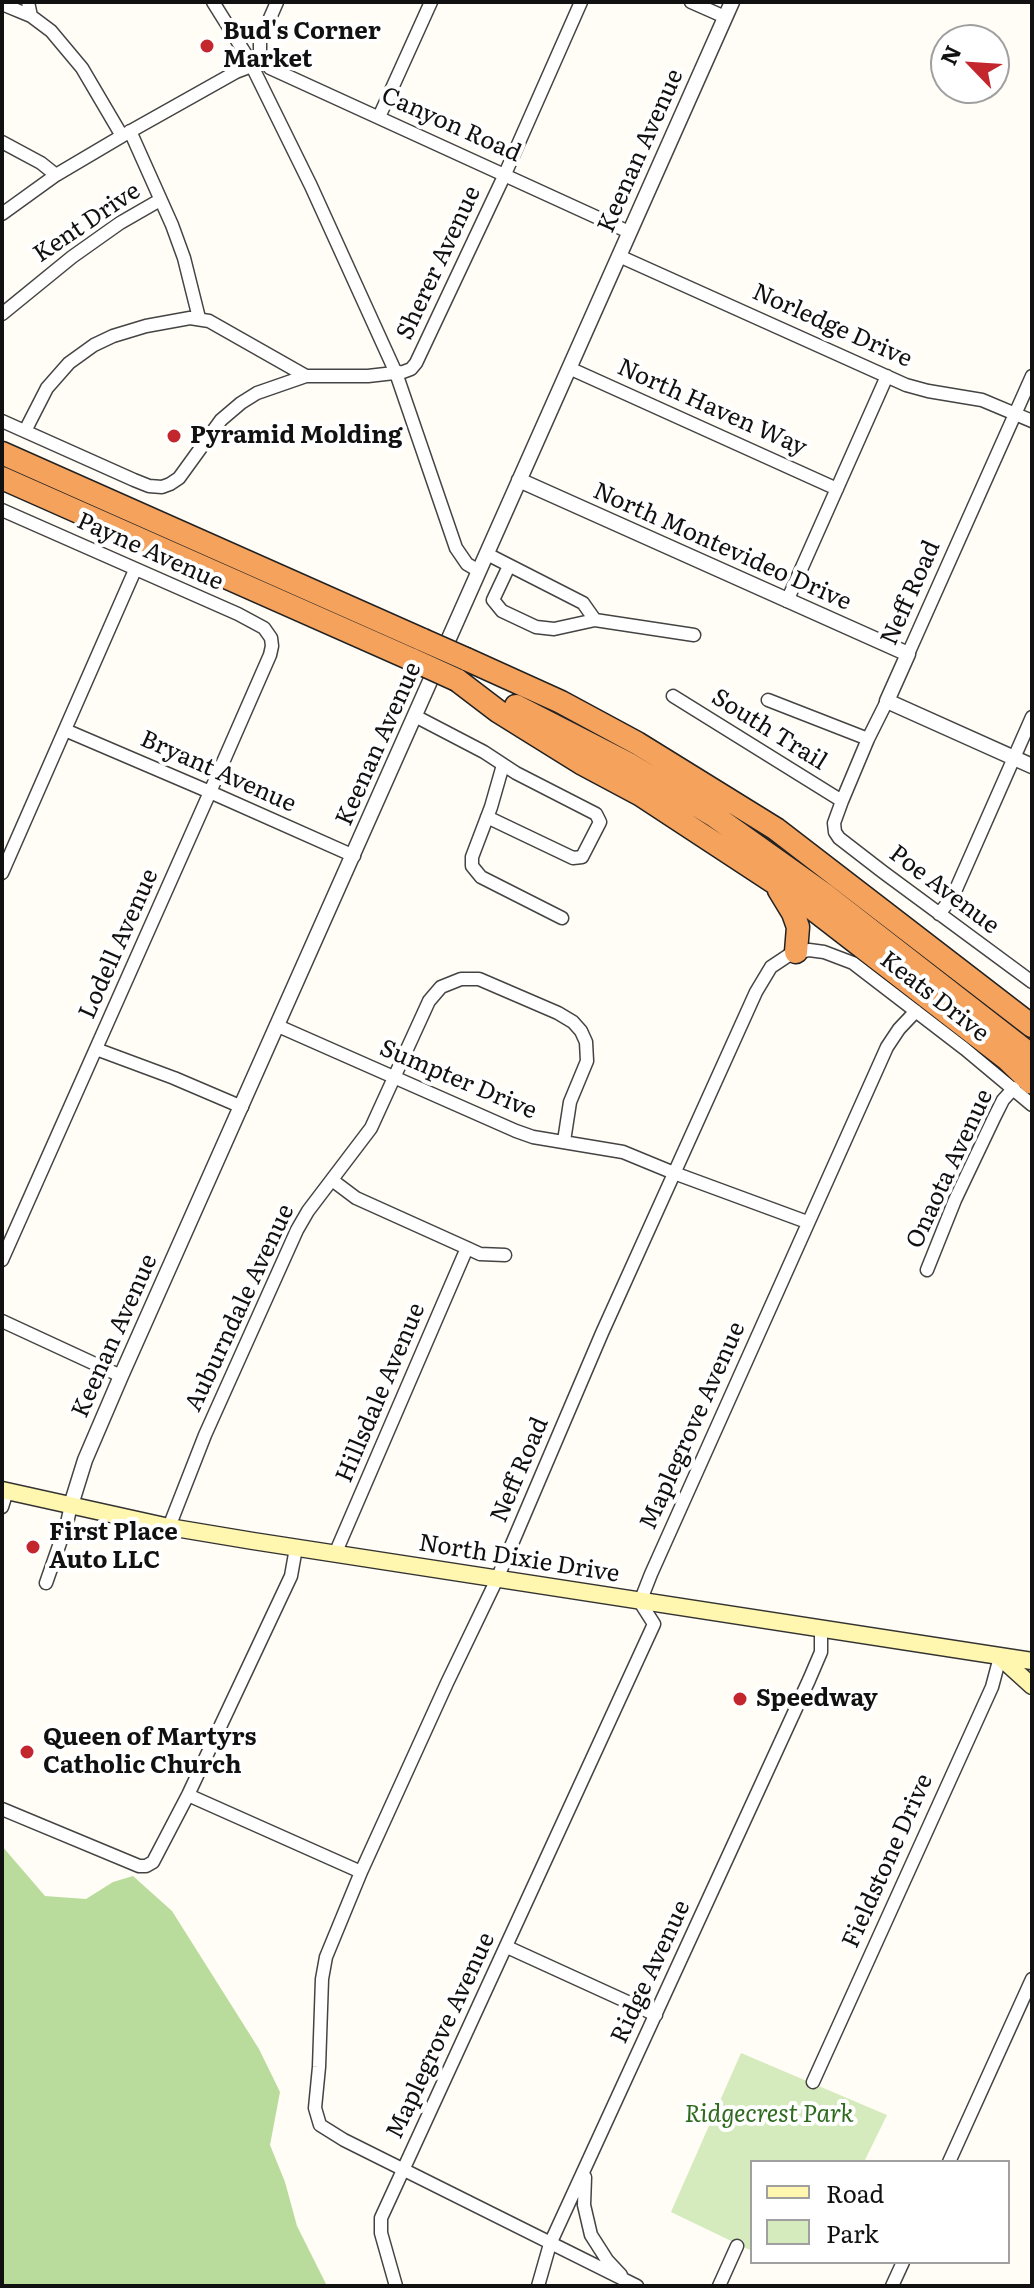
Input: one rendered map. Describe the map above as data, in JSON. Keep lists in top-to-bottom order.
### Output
{
  "streets": {
    "main road": ["North Dixie Drive"],
    "street": [
      "Canyon Road",
      "Keenan Avenue",
      "Kent Drive",
      "Sherer Avenue",
      "Norledge Drive",
      "North Haven Way",
      "North Montevideo Drive",
      "Payne Avenue",
      "Neff Road",
      "South Trail",
      "Bryant Avenue",
      "Poe Avenue",
      "Lodell Avenue",
      "Keats Drive",
      "Sumpter Drive",
      "Onaota Avenue",
      "Auburndale Avenue",
      "Hillsdale Avenue",
      "Maplegrove Avenue",
      "Fieldstone Drive",
      "Ridge Avenue"
    ]
  },
  "crossings": [
    ["Canyon Road", "Keenan Avenue"],
    ["Canyon Road", "Sherer Avenue"],
    ["Keenan Avenue", "Norledge Drive"],
    ["Keenan Avenue", "North Haven Way"],
    ["Keenan Avenue", "North Montevideo Drive"],
    ["Keenan Avenue", "Bryant Avenue"],
    ["Keenan Avenue", "Sumpter Drive"],
    ["Keenan Avenue", "North Dixie Drive"],
    ["Norledge Drive", "Neff Road"],
    ["North Montevideo Drive", "Neff Road"],
    ["Payne Avenue", "Lodell Avenue"],
    ["Neff Road", "South Trail"],
    ["Neff Road", "Poe Avenue"],
    ["Neff Road", "Keats Drive"],
    ["Neff Road", "Sumpter Drive"],
    ["Neff Road", "Maplegrove Avenue"],
    ["Neff Road", "North Dixie Drive"],
    ["Bryant Avenue", "Lodell Avenue"],
    ["Keats Drive", "Onaota Avenue"],
    ["Keats Drive", "Maplegrove Avenue"],
    ["Sumpter Drive", "Auburndale Avenue"],
    ["Sumpter Drive", "Maplegrove Avenue"],
    ["Auburndale Avenue", "North Dixie Drive"],
    ["Hillsdale Avenue", "North Dixie Drive"],
    ["Maplegrove Avenue", "North Dixie Drive"],
    ["North Dixie Drive", "Fieldstone Drive"],
    ["North Dixie Drive", "Ridge Avenue"]
  ],
  "parks": ["Ridgecrest Park"],
  "places": [
    "Bud's Corner Market",
    "Pyramid Molding",
    "First Place Auto LLC",
    "Speedway",
    "Queen of Martyrs Catholic Church"
  ],
  "legend": ["Road", "Park"],
  "north": "top left"
}
